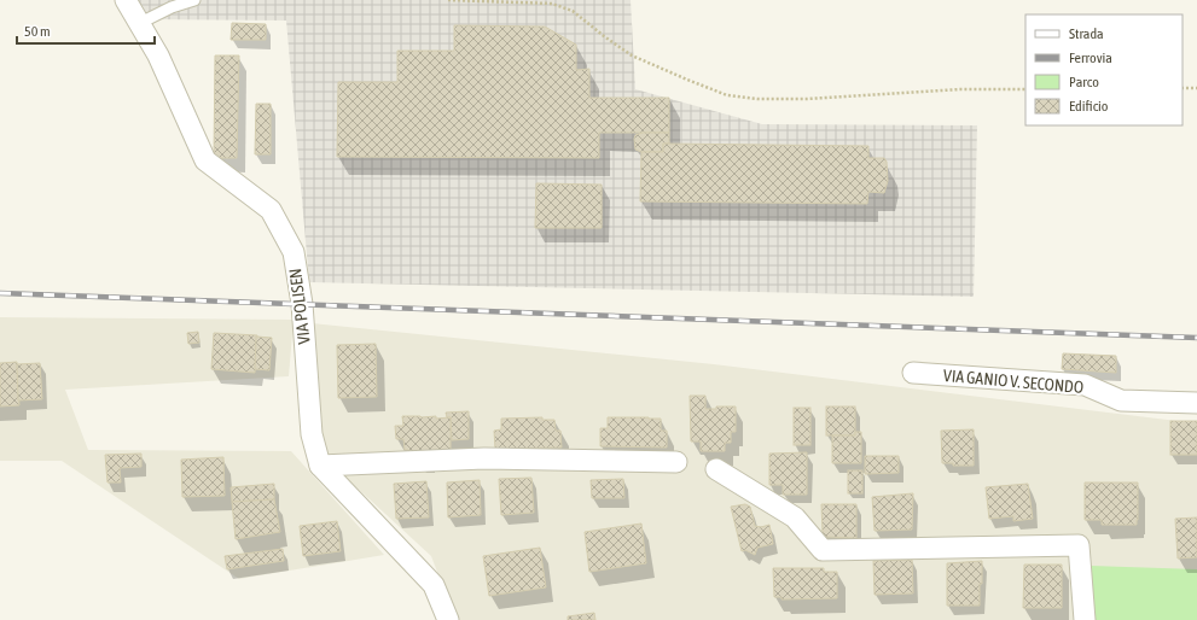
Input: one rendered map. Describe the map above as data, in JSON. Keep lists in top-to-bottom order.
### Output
{
  "streets": {
    "street": ["VIA POLISEN", "VIA GANIO V. SECONDO"]
  },
  "legend": [
    "Strada",
    "Ferrovia",
    "Parco",
    "Edificio"
  ],
  "scale_bar": "50 m"
}
